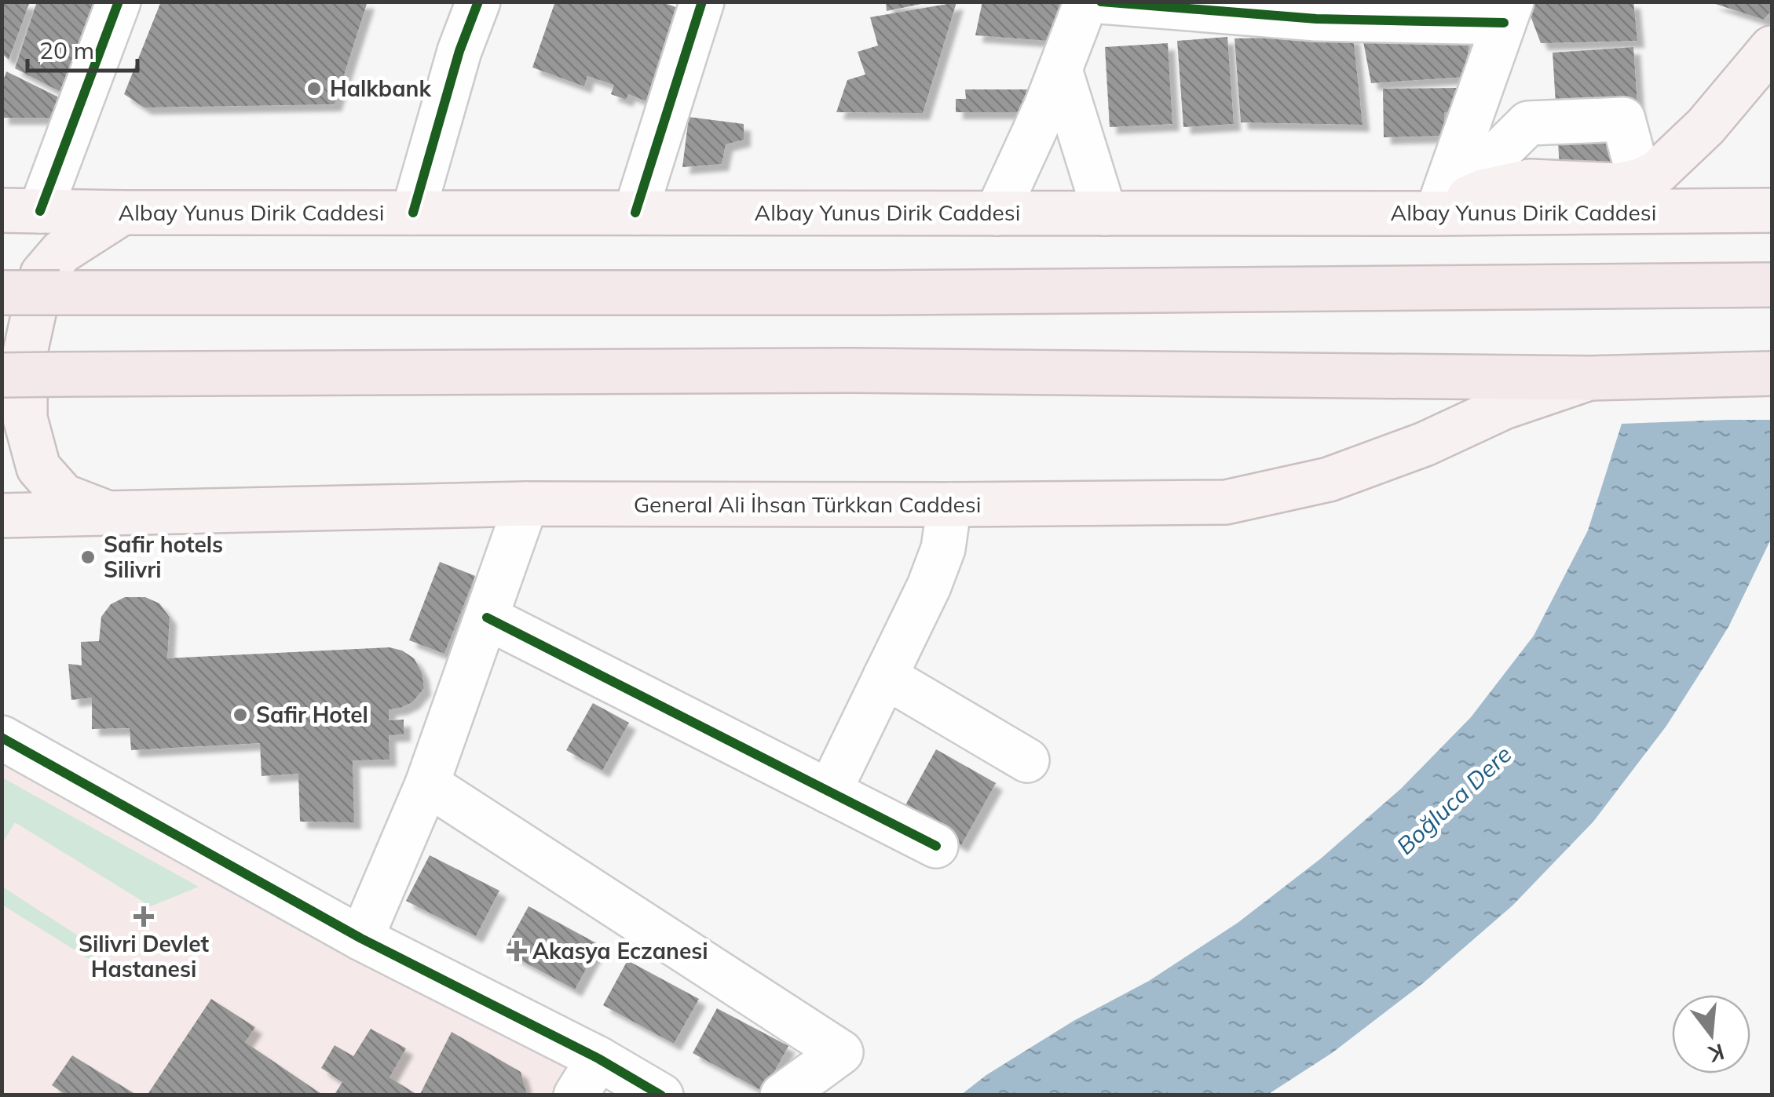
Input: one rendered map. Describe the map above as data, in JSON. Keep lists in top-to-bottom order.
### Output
{
  "streets": {
    "main road": ["Albay Yunus Dirik Caddesi", "General Ali İhsan Türkkan Caddesi"]
  },
  "water": ["Boğluca Dere"],
  "places": {
    "other": ["Halkbank", "Safir hotels Silivri", "Safir Hotel"],
    "health": ["Silivri Devlet Hastanesi", "Akasya Eczanesi"]
  },
  "scale_bar": "20 m",
  "north": "bottom"
}
